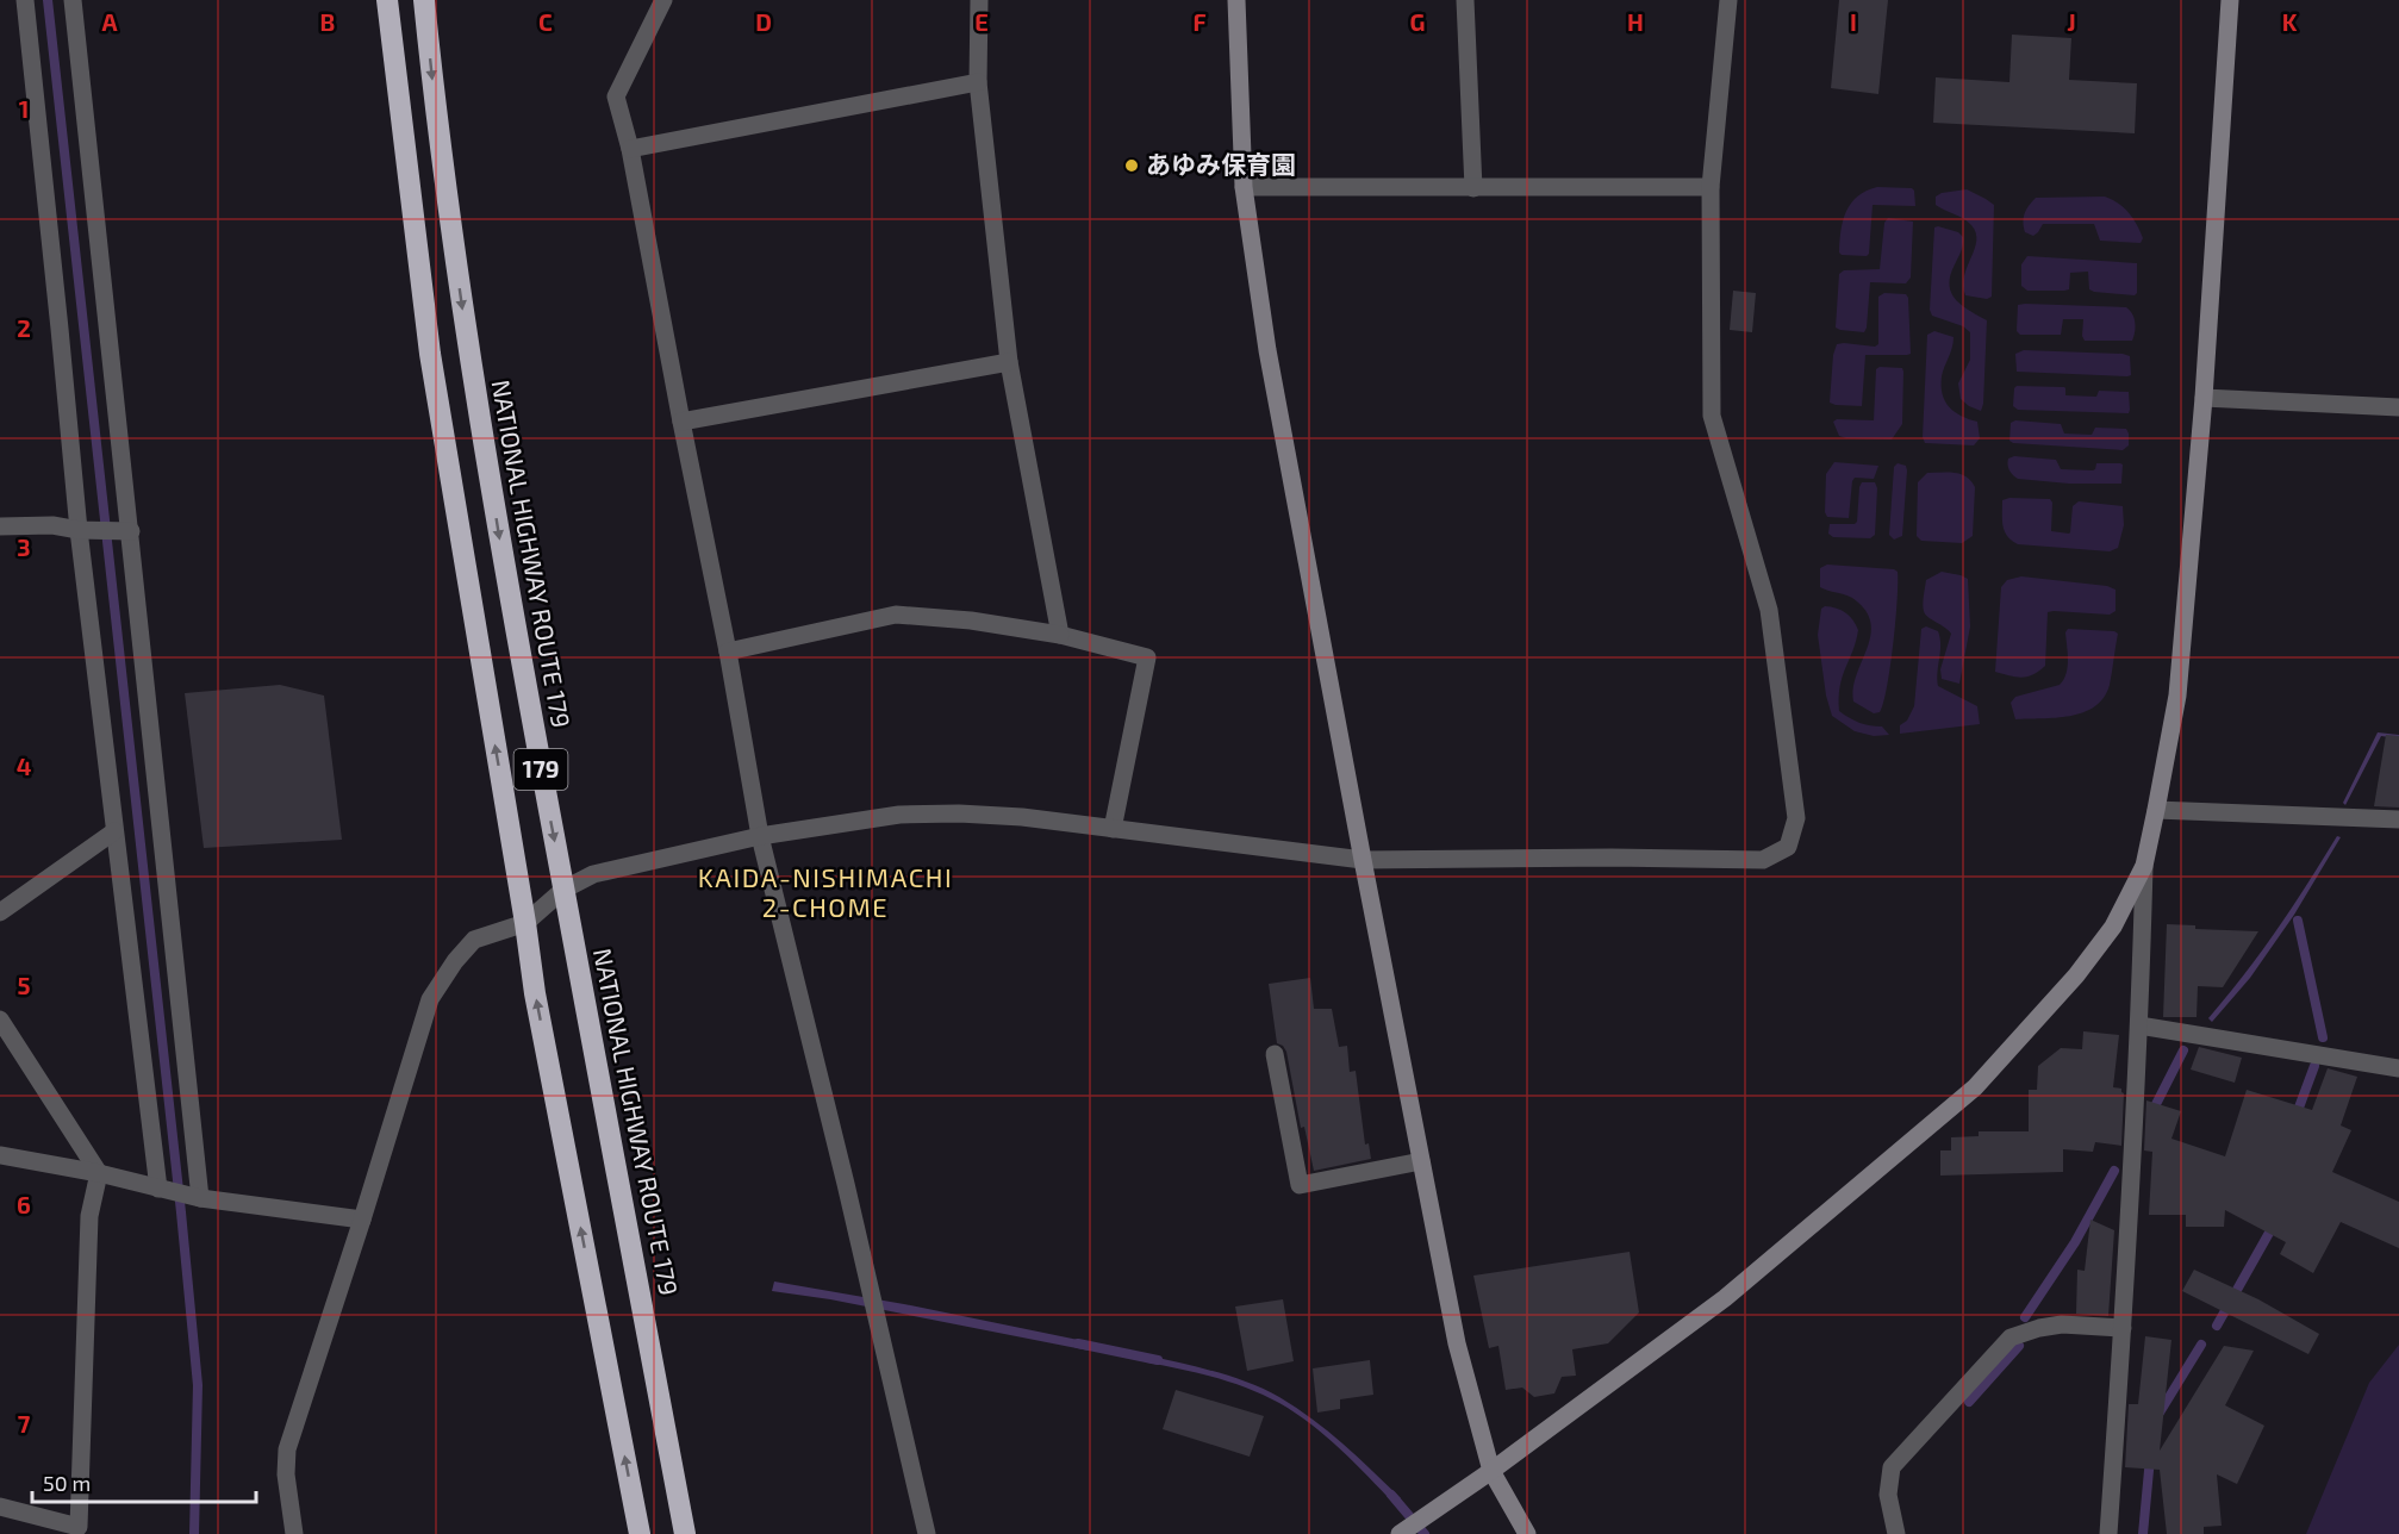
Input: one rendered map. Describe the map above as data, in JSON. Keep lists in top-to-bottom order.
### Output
{
  "streets": {
    "highway": ["NATIONAL HIGHWAY ROUTE 179", "179"]
  },
  "districts": ["KAIDA-NISHIMACHI 2-CHOME"],
  "places": ["あゆみ保育園"],
  "scale_bar": "50 m",
  "grid": {
    "columns": [
      "A",
      "B",
      "C",
      "D",
      "E",
      "F",
      "G",
      "H",
      "I",
      "J",
      "K"
    ],
    "rows": [
      "1",
      "2",
      "3",
      "4",
      "5",
      "6",
      "7"
    ]
  }
}
